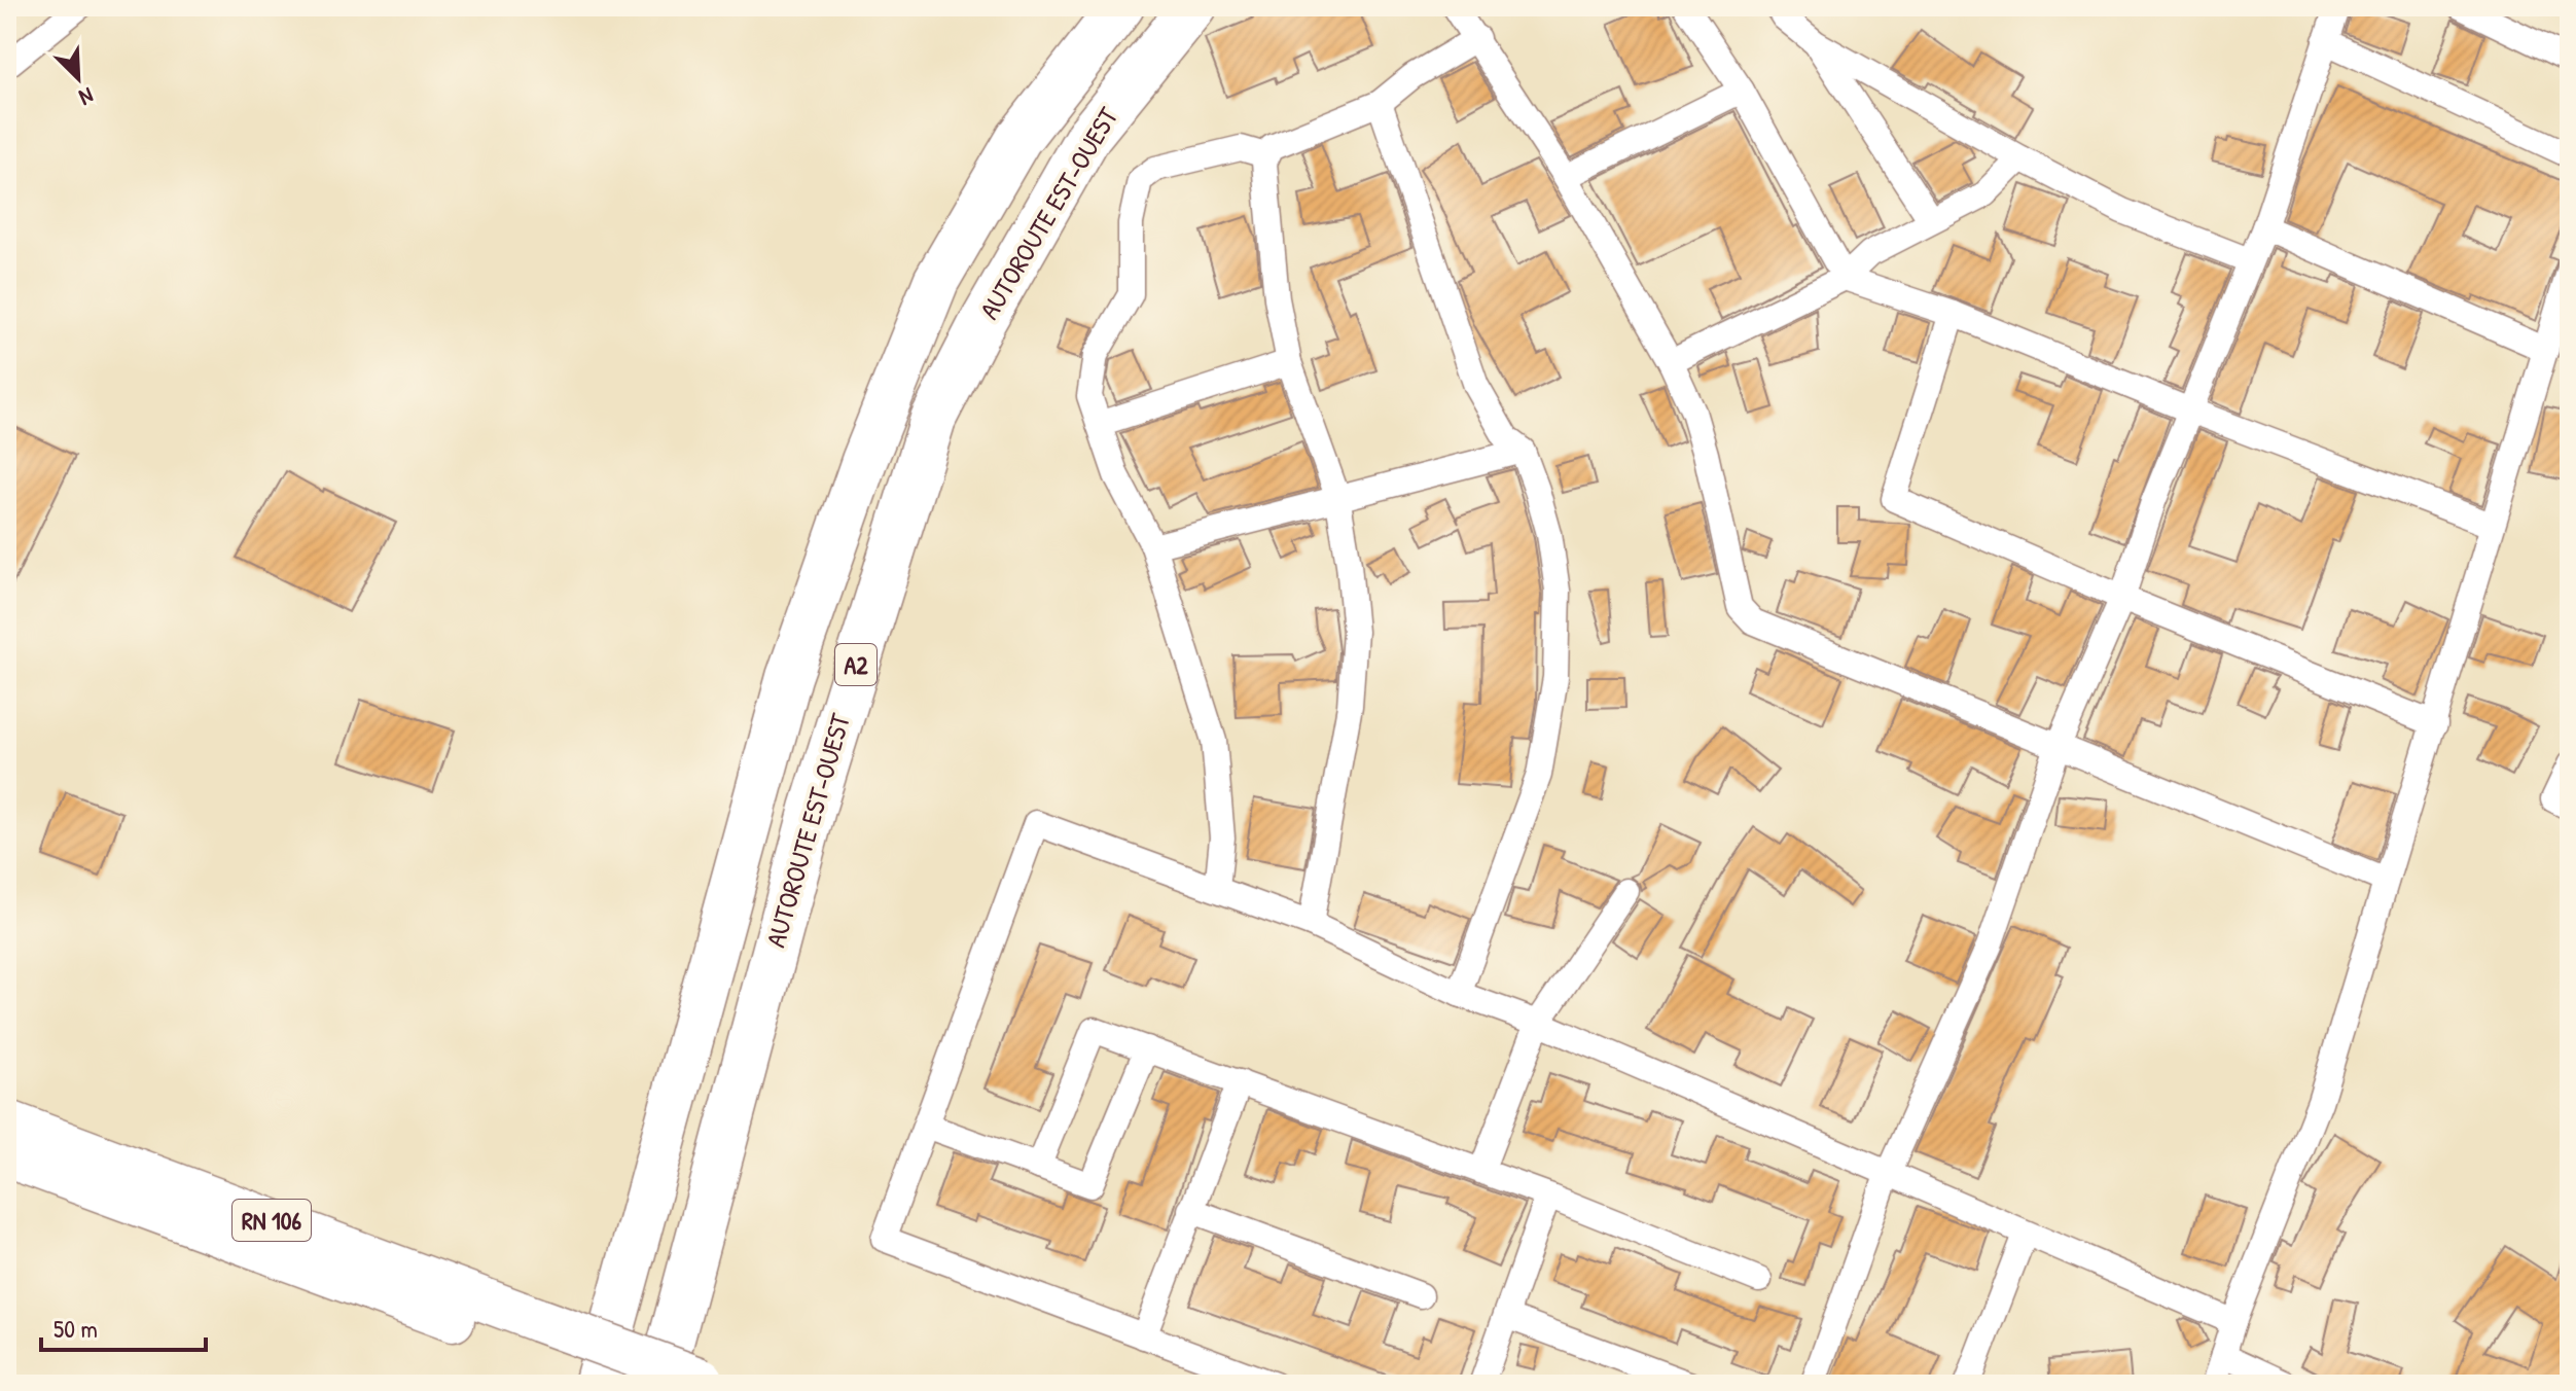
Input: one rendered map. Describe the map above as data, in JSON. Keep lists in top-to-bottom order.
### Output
{
  "streets": {
    "highway": ["AUTOROUTE EST-OUEST", "A2", "RN 106"]
  },
  "scale_bar": "50 m",
  "north": "bottom right"
}
